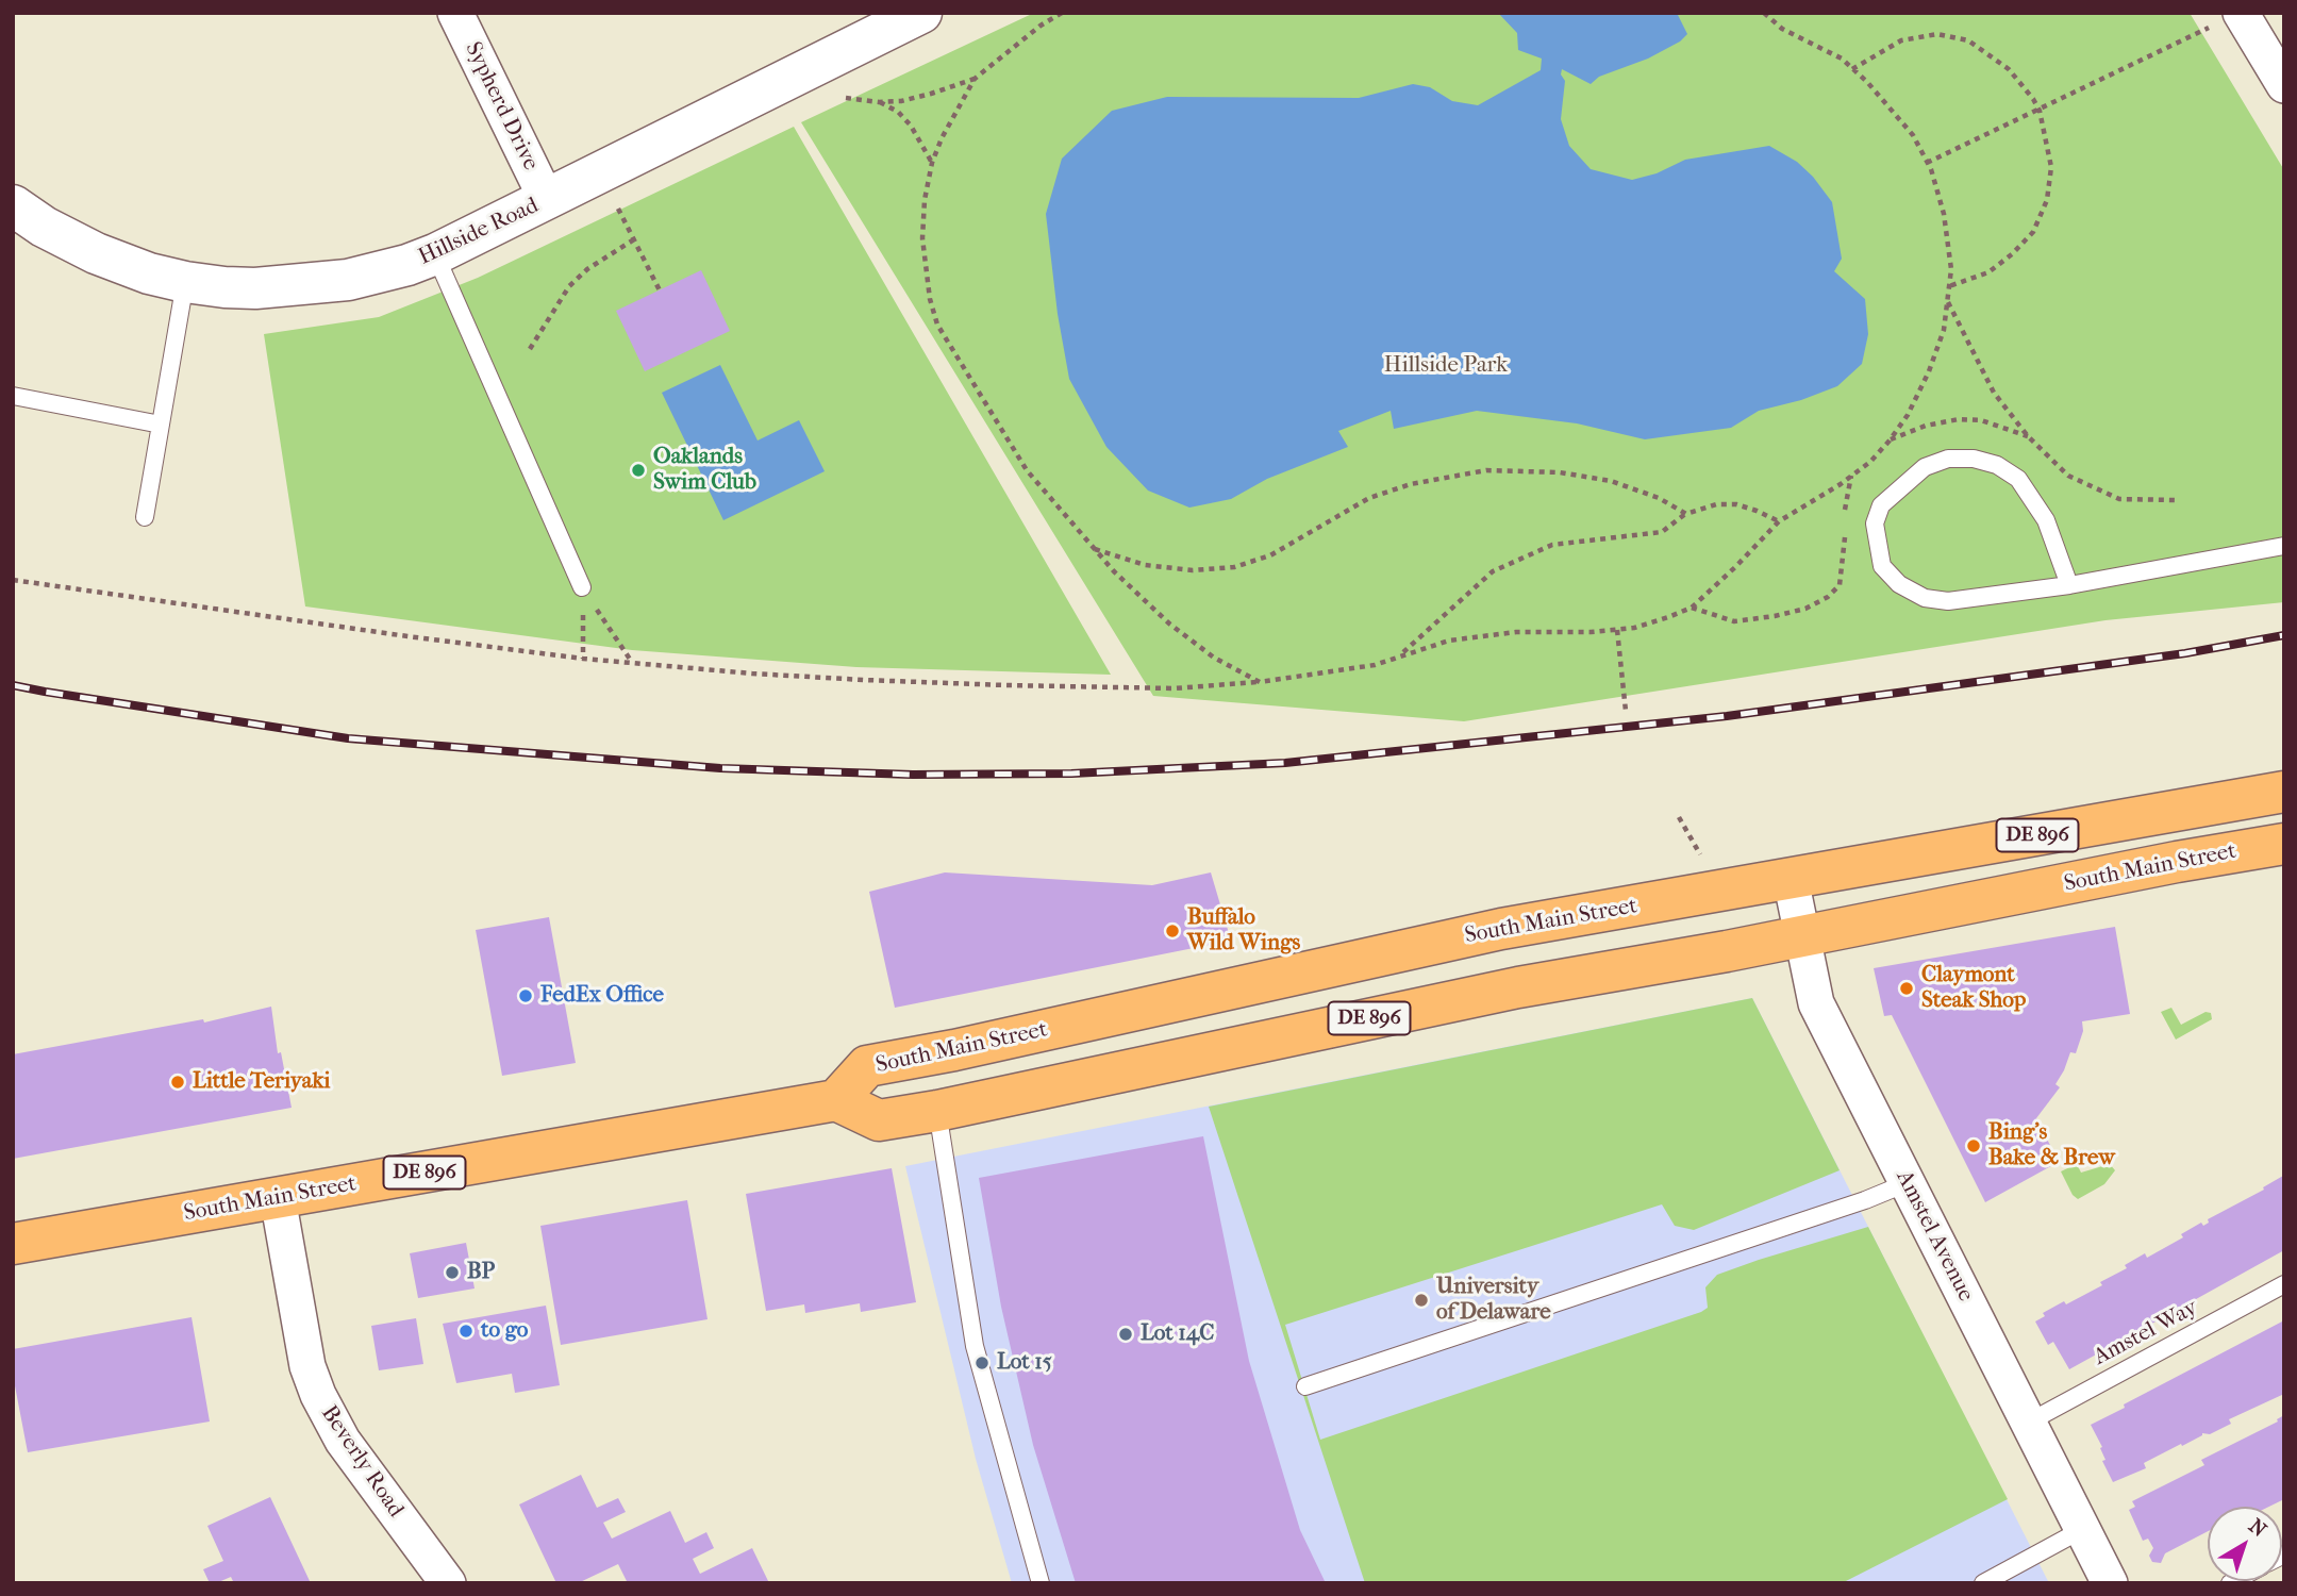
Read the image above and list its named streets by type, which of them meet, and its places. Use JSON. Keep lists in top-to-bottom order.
{
  "streets": {
    "main road": ["DE 896", "South Main Street"],
    "street": [
      "Sypherd Drive",
      "Hillside Road",
      "Amstel Avenue",
      "Beverly Road"
    ],
    "lane": ["Amstel Way"]
  },
  "crossings": [
    ["Sypherd Drive", "Hillside Road"],
    ["South Main Street", "Amstel Avenue"],
    ["South Main Street", "Beverly Road"],
    ["Amstel Avenue", "Amstel Way"]
  ],
  "parks": ["Hillside Park"],
  "places": [
    "Oaklands Swim Club",
    "Buffalo Wild Wings",
    "Claymont Steak Shop",
    "FedEx Office",
    "Little Teriyaki",
    "Bing's Bake & Brew",
    "BP",
    "University of Delaware",
    "to go",
    "Lot 14C",
    "Lot 15"
  ],
  "north": "top right"
}
